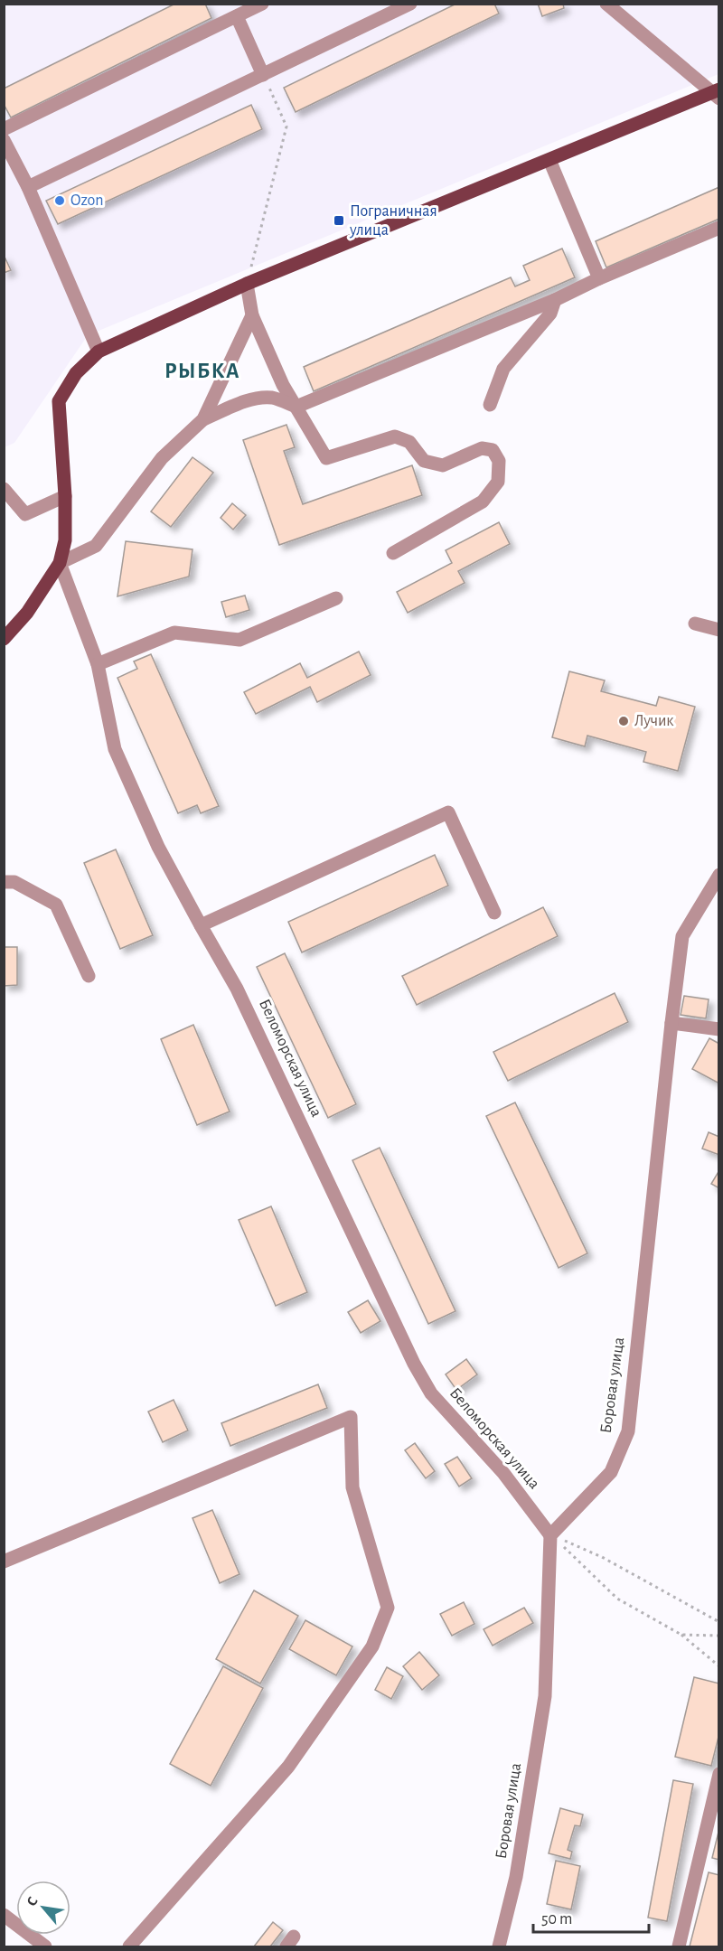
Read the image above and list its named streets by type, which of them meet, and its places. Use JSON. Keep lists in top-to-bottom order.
{
  "streets": {
    "street": ["Беломорская улица", "Боровая улица"]
  },
  "crossings": [
    ["Беломорская улица", "Боровая улица"]
  ],
  "districts": ["РЫБКА"],
  "places": {
    "other": ["Ozon", "Лучик"],
    "transit": ["Пограничная улица"]
  },
  "scale_bar": "50 m",
  "north": "top left"
}
